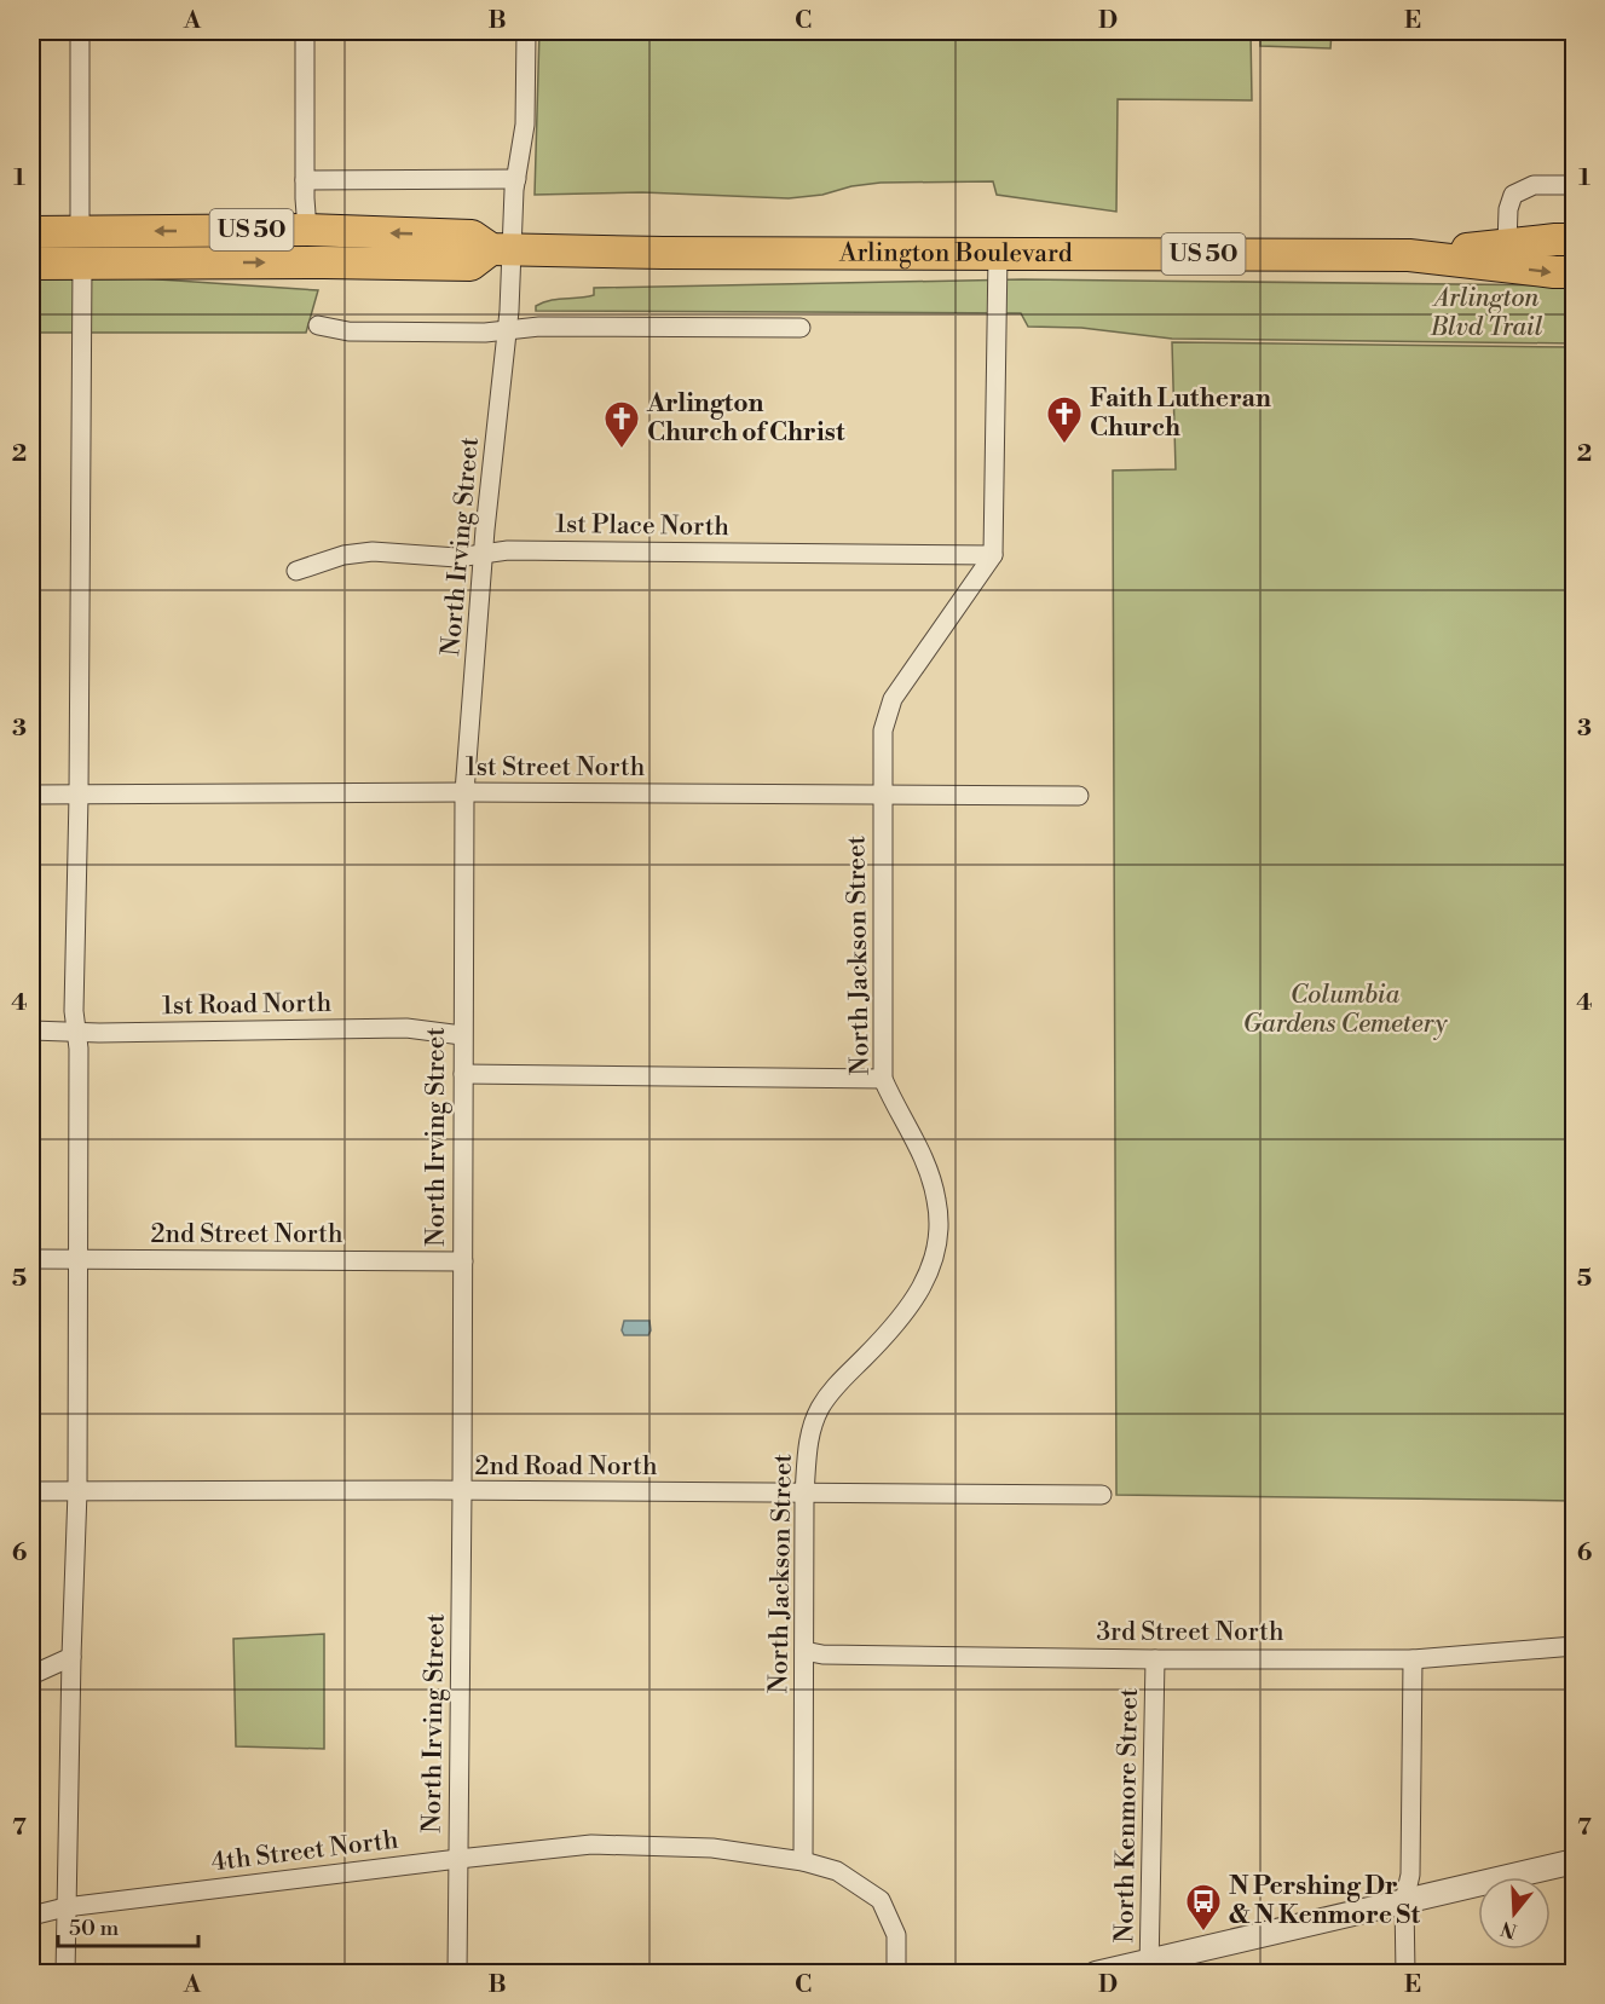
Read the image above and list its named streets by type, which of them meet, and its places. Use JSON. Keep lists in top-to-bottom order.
{
  "streets": {
    "highway": ["US 50", "Arlington Boulevard"],
    "street": [
      "1st Place North",
      "North Irving Street",
      "1st Street North",
      "North Jackson Street",
      "1st Road North",
      "2nd Street North",
      "2nd Road North",
      "3rd Street North",
      "North Kenmore Street",
      "4th Street North"
    ]
  },
  "crossings": [
    ["Arlington Boulevard", "North Irving Street"],
    ["1st Place North", "North Irving Street"],
    ["1st Place North", "North Jackson Street"],
    ["North Irving Street", "1st Street North"],
    ["North Irving Street", "1st Road North"],
    ["North Irving Street", "2nd Street North"],
    ["North Irving Street", "2nd Road North"],
    ["North Irving Street", "4th Street North"],
    ["1st Street North", "North Jackson Street"],
    ["North Jackson Street", "2nd Road North"],
    ["North Jackson Street", "3rd Street North"],
    ["North Jackson Street", "4th Street North"],
    ["3rd Street North", "North Kenmore Street"]
  ],
  "parks": ["Arlington Blvd Trail", "Columbia Gardens Cemetery"],
  "places": {
    "church": ["Faith Lutheran Church", "Arlington Church of Christ"],
    "bus stop": ["N Pershing Dr & N Kenmore St"]
  },
  "scale_bar": "50 m",
  "north": "bottom",
  "grid": {
    "columns": [
      "A",
      "B",
      "C",
      "D",
      "E"
    ],
    "rows": [
      "1",
      "2",
      "3",
      "4",
      "5",
      "6",
      "7"
    ]
  }
}
